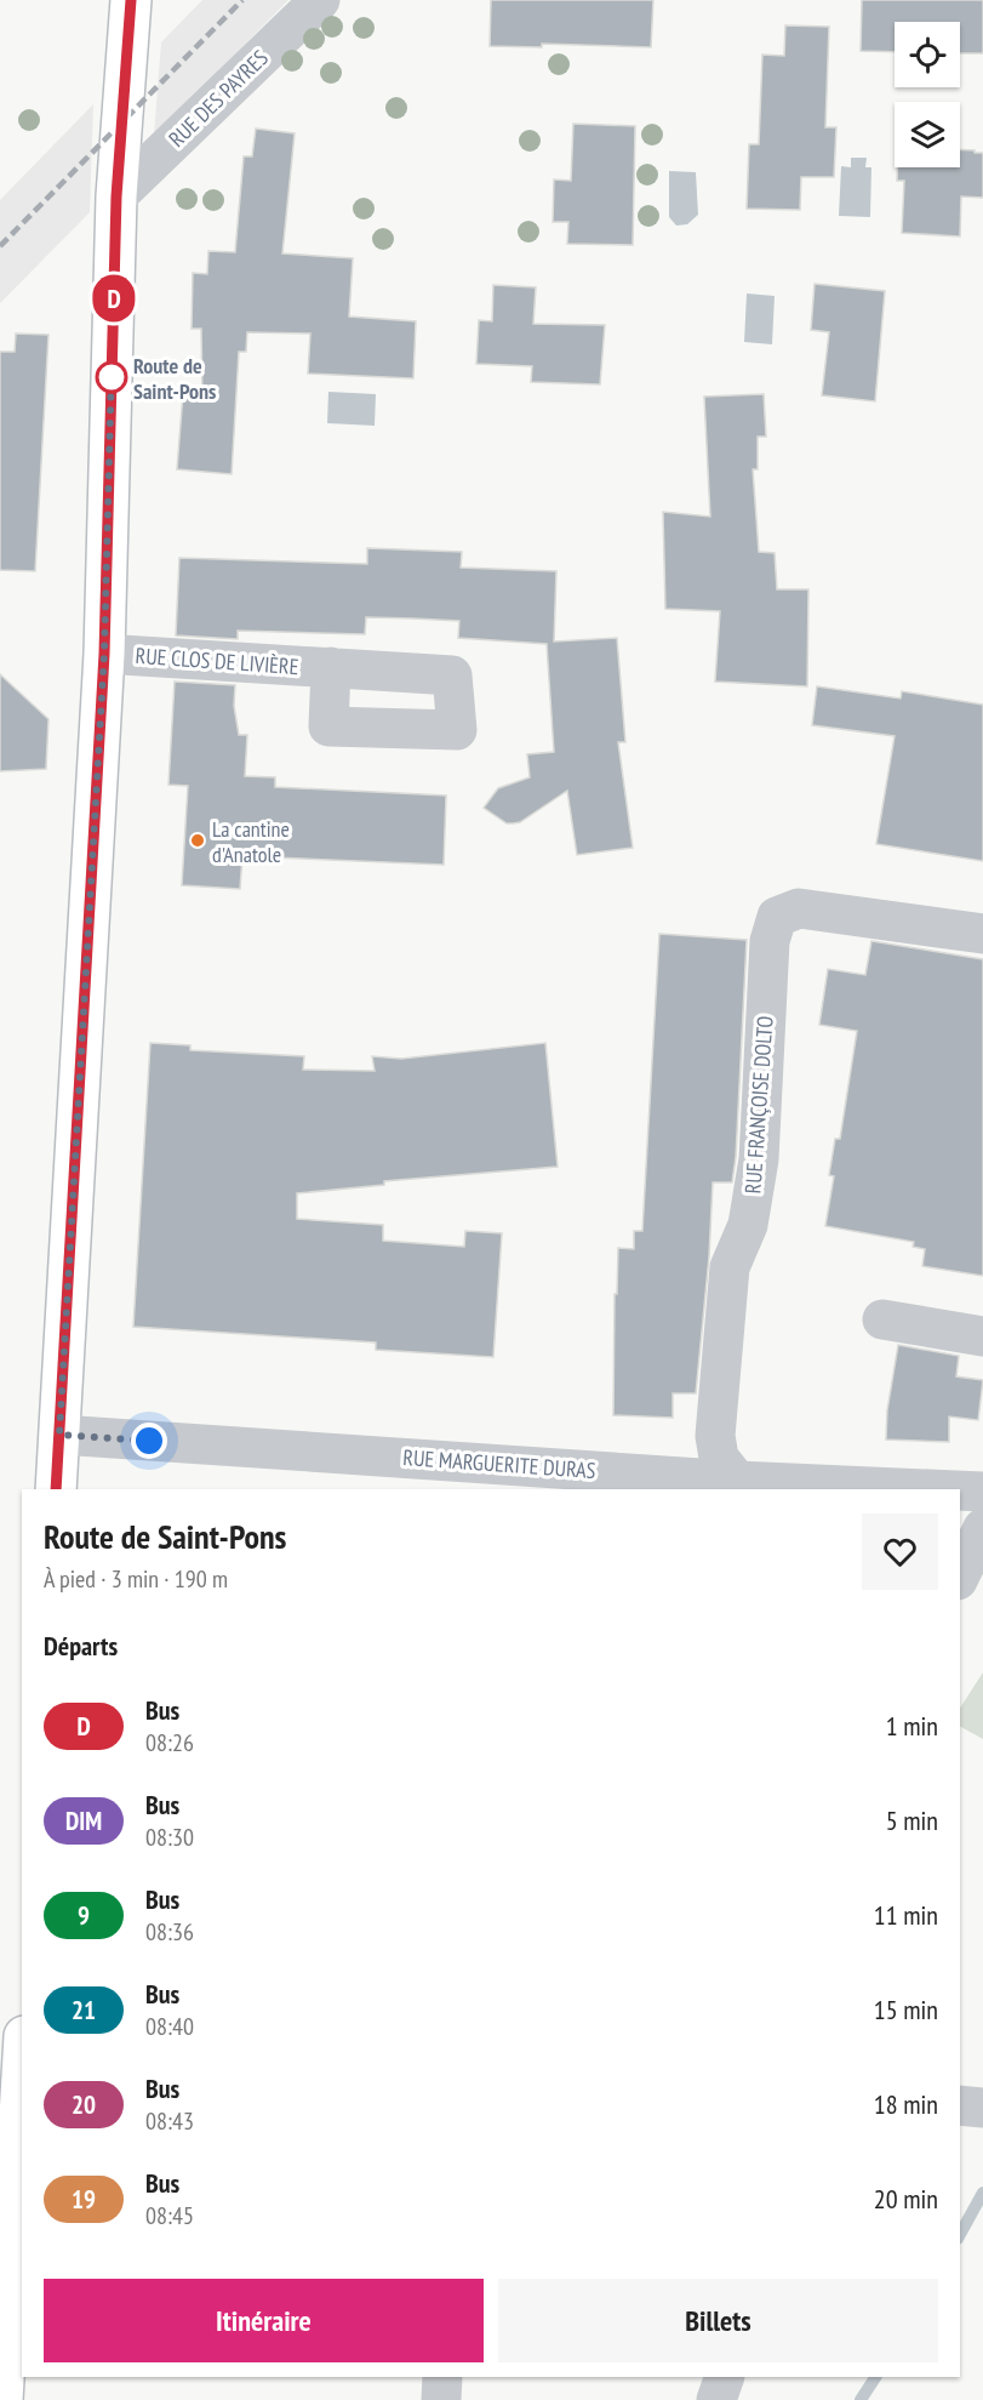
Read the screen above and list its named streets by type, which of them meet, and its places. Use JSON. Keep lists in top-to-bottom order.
{
  "streets": {
    "street": [
      "RUE DES PAYRES",
      "RUE CLOS DE LIVIÈRE",
      "RUE FRANÇOISE DOLTO",
      "RUE MARGUERITE DURAS"
    ]
  },
  "crossings": [
    ["RUE FRANÇOISE DOLTO", "RUE MARGUERITE DURAS"]
  ],
  "places": ["Route de Saint-Pons", "La cantine d'Anatole"],
  "lines": ["bus line D"],
  "page": {
    "on_map": "D",
    "heading": [
      ["Route de Saint-Pons", "À pied · 3 min · 190 m"],
      "Départs"
    ],
    "list": [
      {
        "mark": "D",
        "name": "Bus",
        "note": "08:26",
        "value": "1 min"
      },
      {
        "mark": "DIM",
        "name": "Bus",
        "note": "08:30",
        "value": "5 min"
      },
      {
        "mark": "9",
        "name": "Bus",
        "note": "08:36",
        "value": "11 min"
      },
      {
        "mark": "21",
        "name": "Bus",
        "note": "08:40",
        "value": "15 min"
      },
      {
        "mark": "20",
        "name": "Bus",
        "note": "08:43",
        "value": "18 min"
      },
      {
        "mark": "19",
        "name": "Bus",
        "note": "08:45",
        "value": "20 min"
      }
    ],
    "buttons": ["Itinéraire", "Billets"]
  }
}
